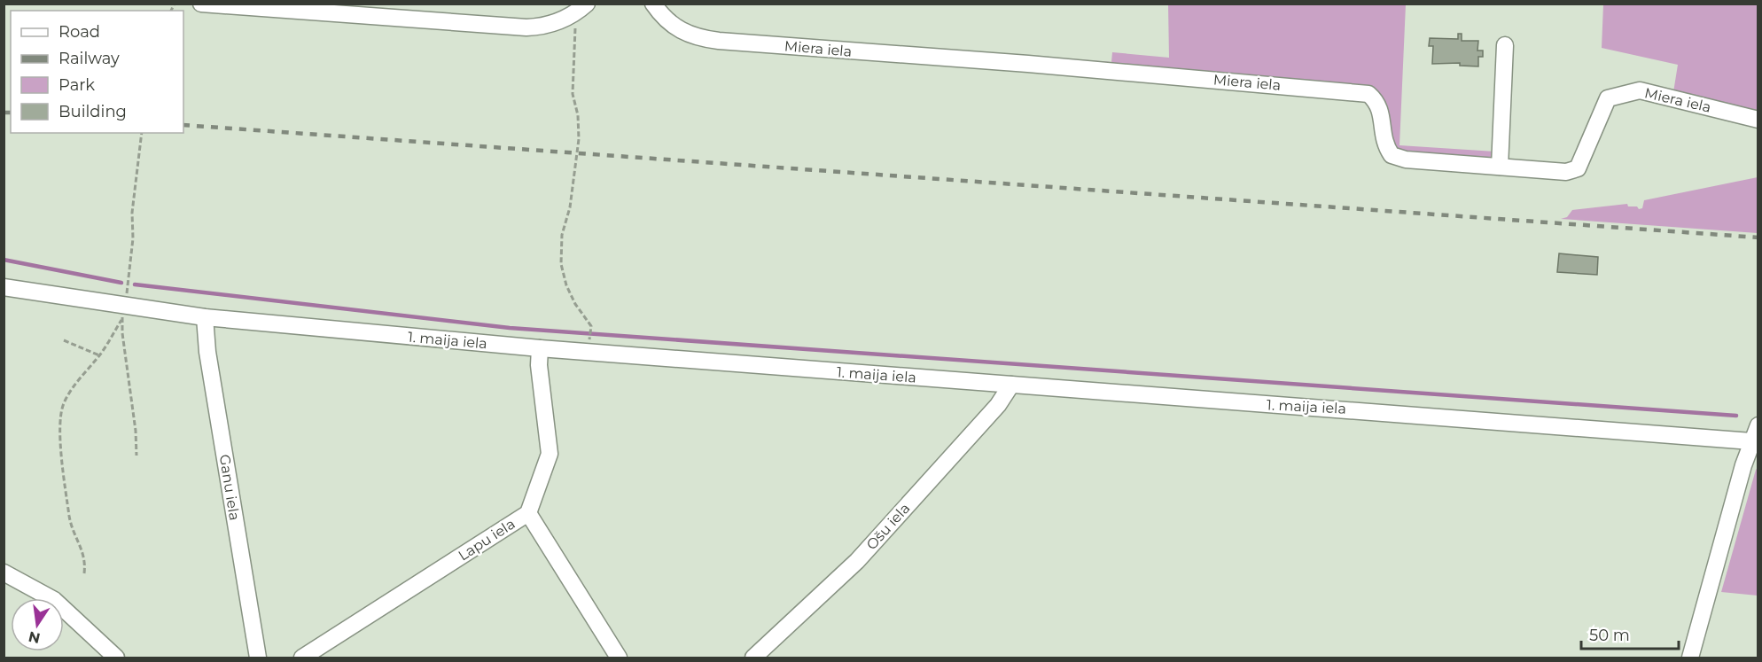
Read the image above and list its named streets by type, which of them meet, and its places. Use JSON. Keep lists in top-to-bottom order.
{
  "streets": {
    "street": [
      "Miera iela",
      "1. maija iela",
      "Ganu iela",
      "Ošu iela",
      "Lapu iela"
    ]
  },
  "crossings": [
    ["1. maija iela", "Ganu iela"],
    ["1. maija iela", "Ošu iela"],
    ["1. maija iela", "Lapu iela"]
  ],
  "legend": [
    "Road",
    "Railway",
    "Park",
    "Building"
  ],
  "scale_bar": "50 m",
  "north": "bottom"
}
